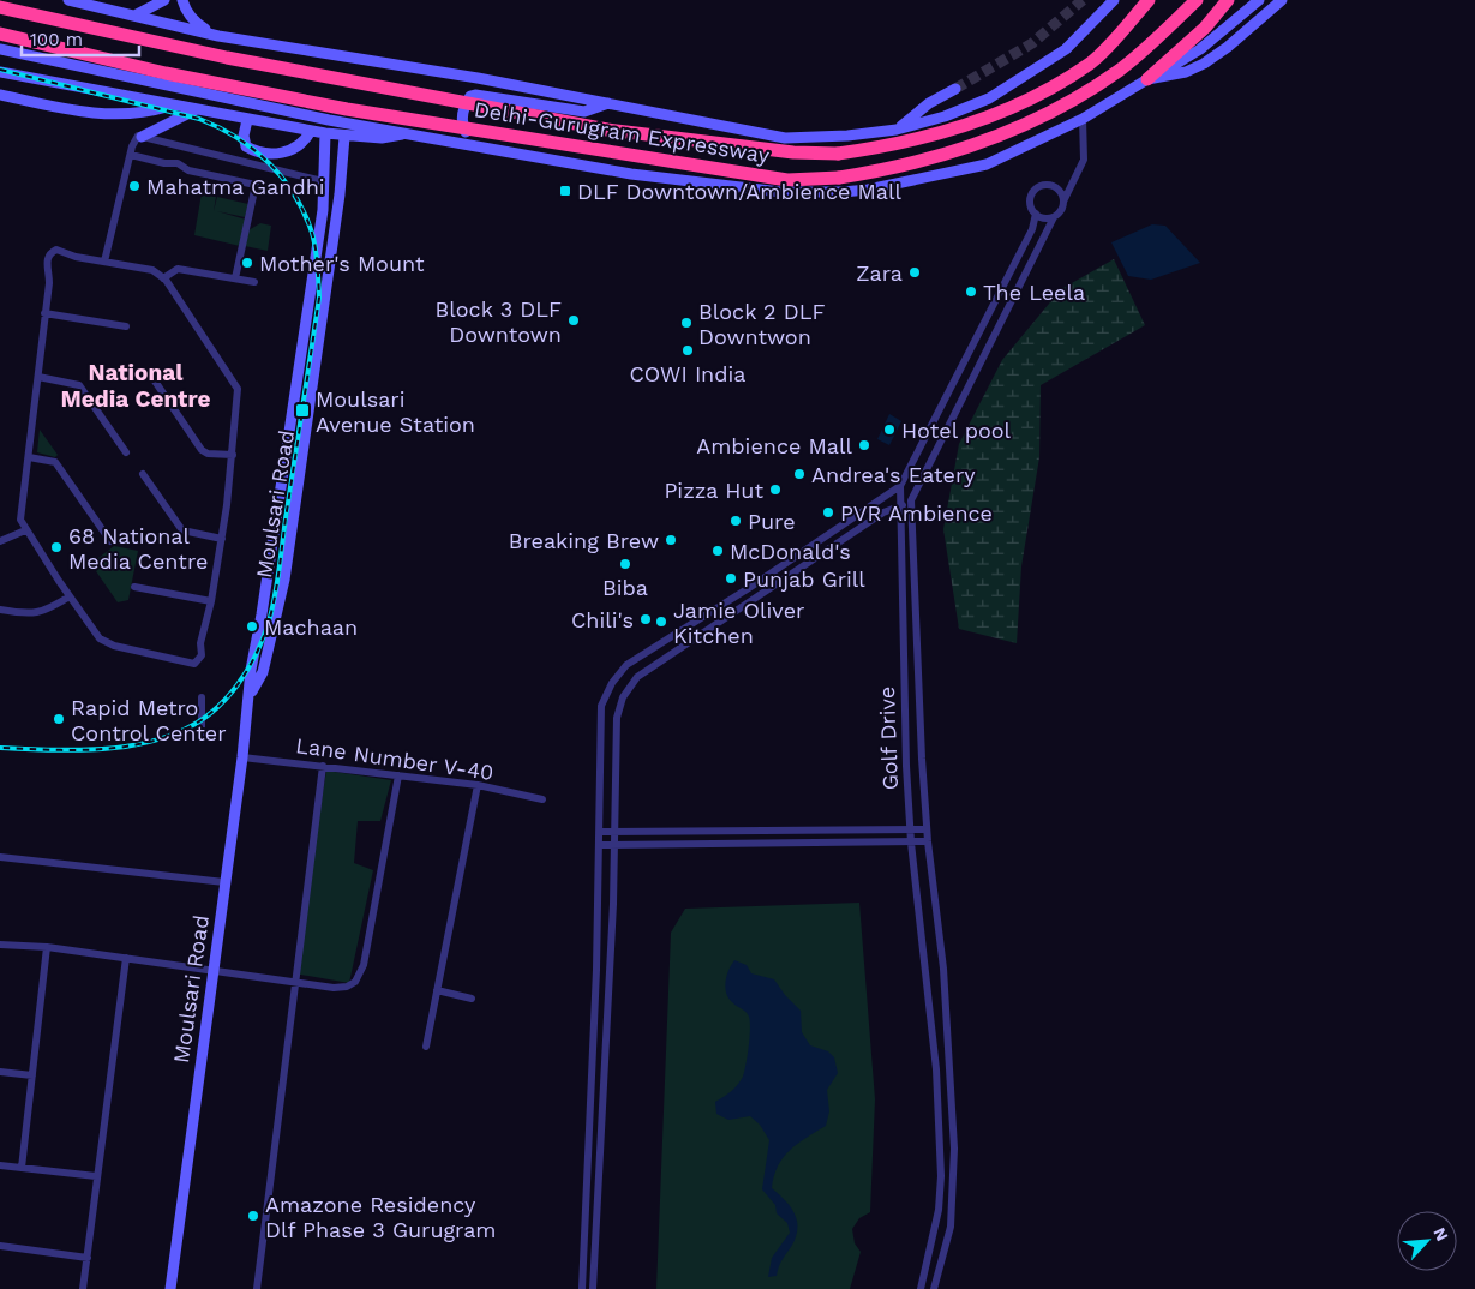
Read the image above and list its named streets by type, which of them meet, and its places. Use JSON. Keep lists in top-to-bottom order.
{
  "streets": {
    "highway": ["Delhi-Gurugram Expressway"],
    "main road": ["Moulsari Road"],
    "street": ["Golf Drive", "Lane Number V-40"]
  },
  "crossings": [
    ["Moulsari Road", "Lane Number V-40"]
  ],
  "districts": ["National Media Centre"],
  "places": {
    "other": [
      "Mahatma Gandhi",
      "Mother's Mount",
      "Zara",
      "The Leela",
      "Block 3 DLF Downtown",
      "Block 2 DLF Downtwon",
      "COWI India",
      "Hotel pool",
      "Ambience Mall",
      "Andrea's Eatery",
      "Pizza Hut",
      "PVR Ambience",
      "Pure",
      "Breaking Brew",
      "68 National Media Centre",
      "McDonald's",
      "Biba",
      "Punjab Grill",
      "Chili's",
      "Jamie Oliver Kitchen",
      "Machaan",
      "Rapid Metro Control Center",
      "Amazone Residency Dlf Phase 3 Gurugram"
    ],
    "transit": ["DLF Downtown/Ambience Mall", "Moulsari Avenue Station"]
  },
  "scale_bar": "100 m",
  "north": "top right"
}
